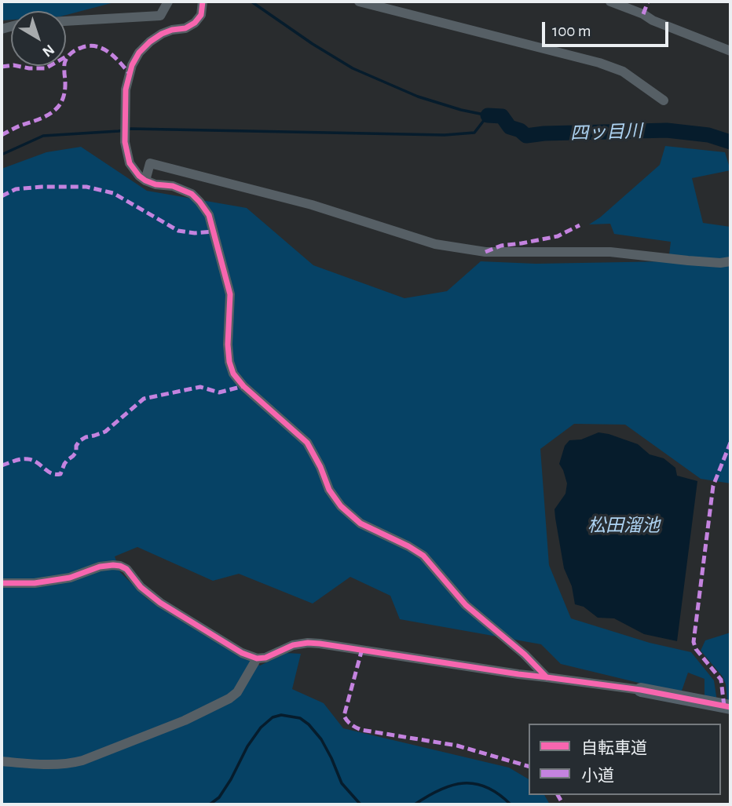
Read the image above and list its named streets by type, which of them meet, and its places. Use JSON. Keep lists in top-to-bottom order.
{
  "water": ["四ッ目川", "松田溜池"],
  "legend": ["自転車道", "小道"],
  "scale_bar": "100 m",
  "north": "bottom right"
}
